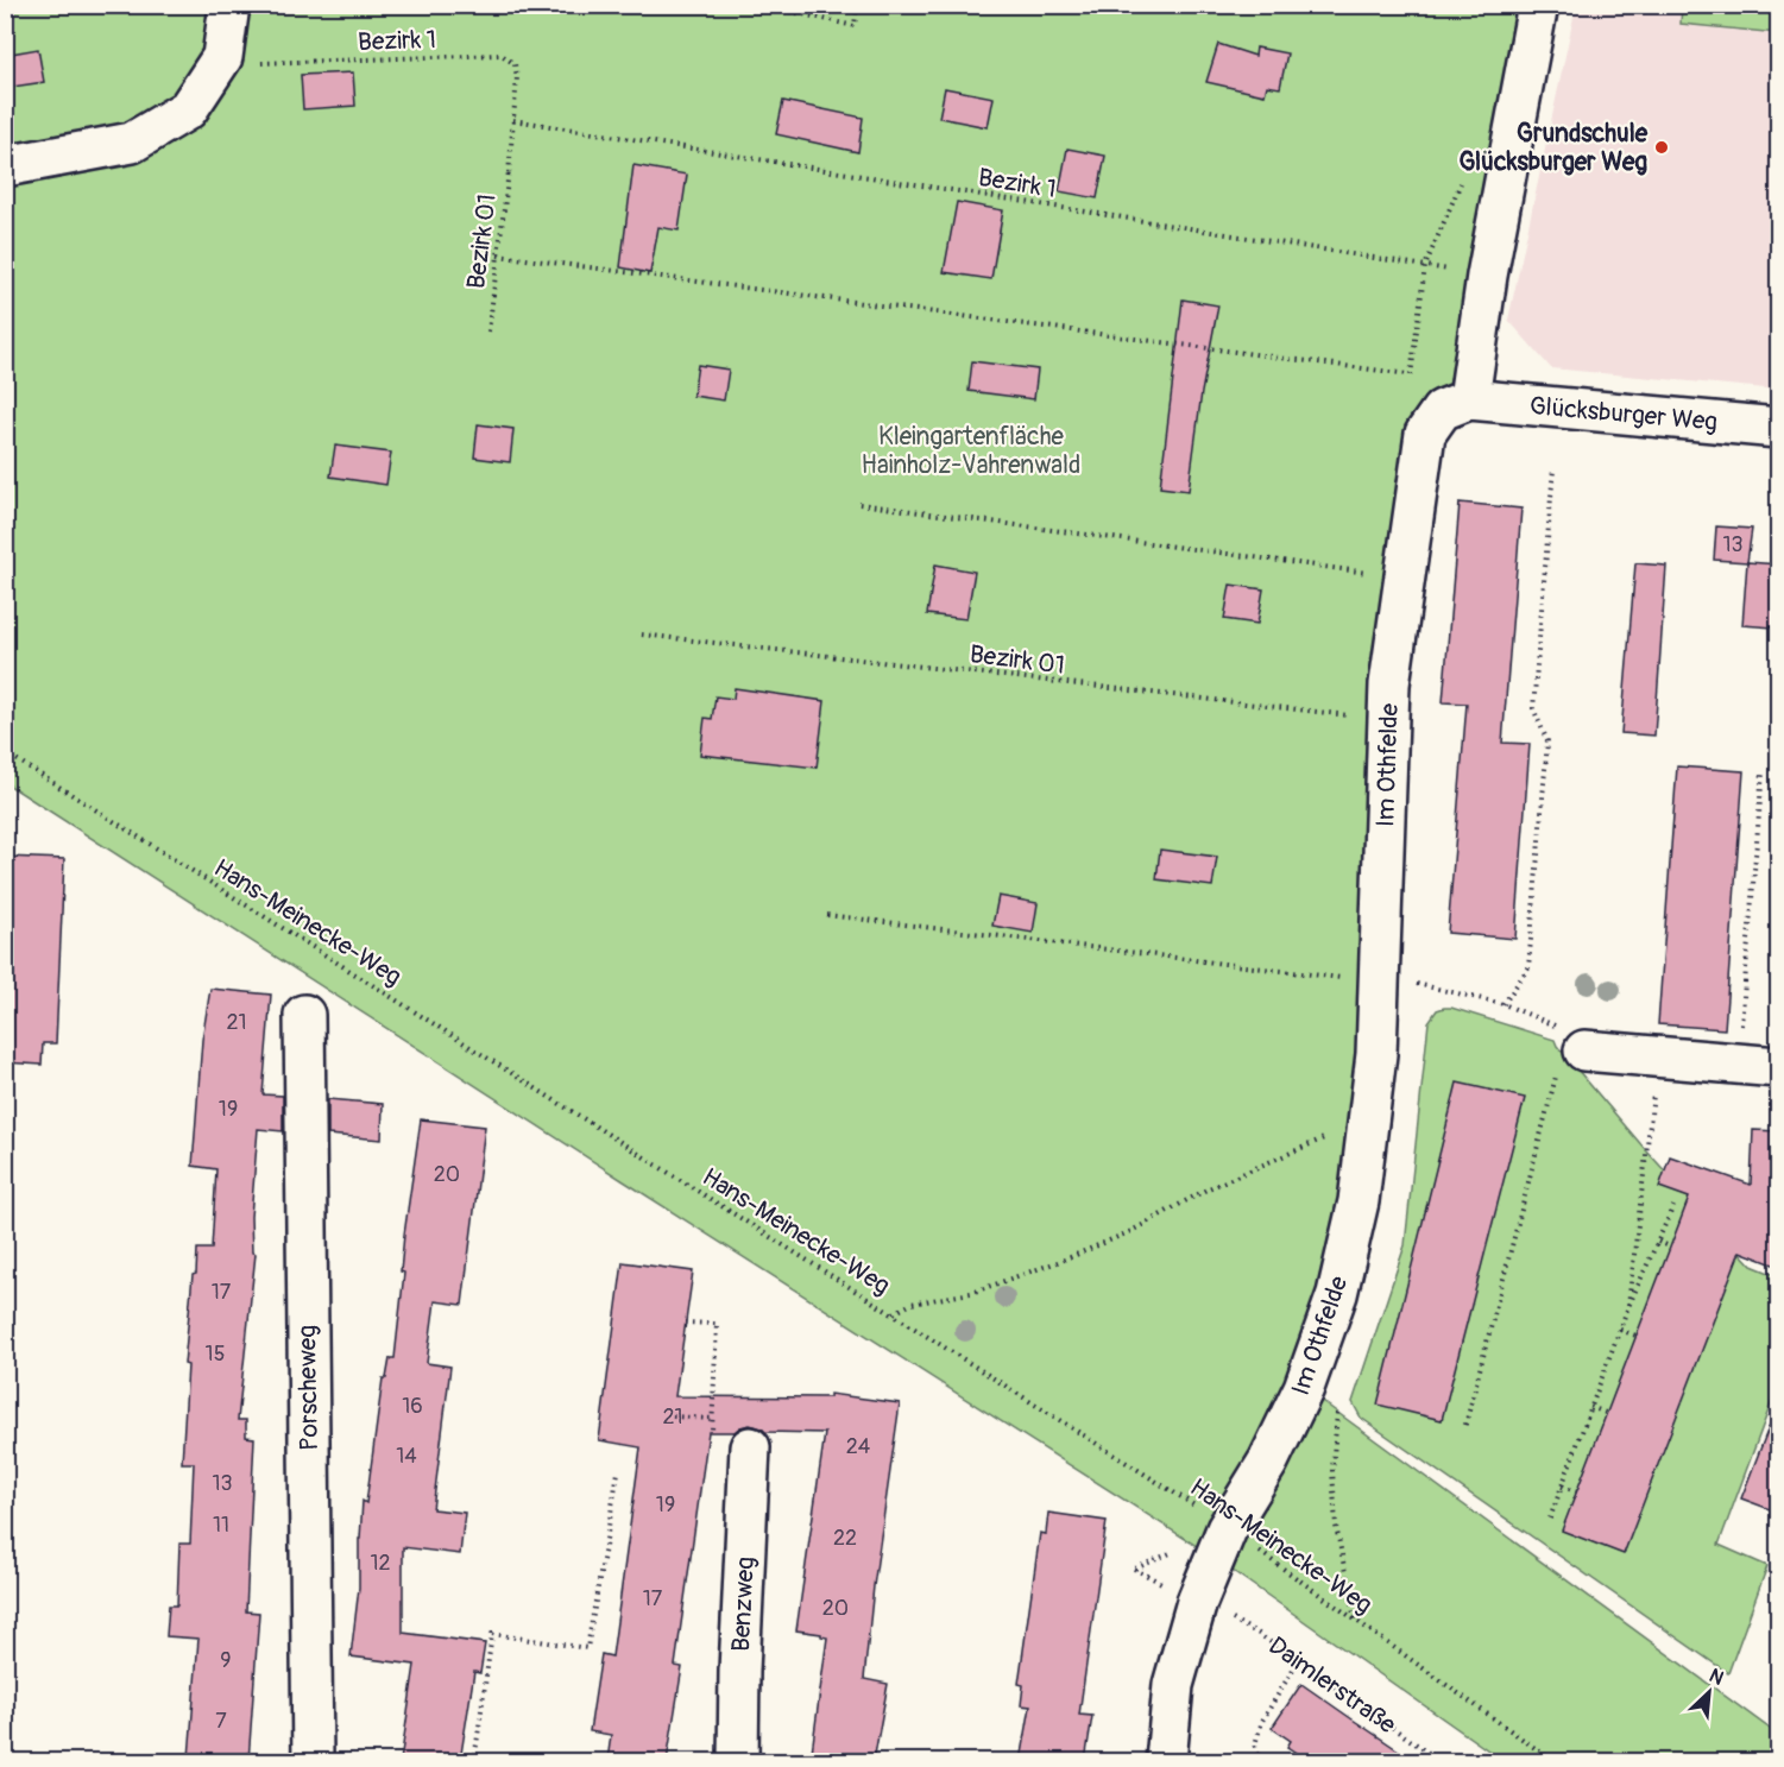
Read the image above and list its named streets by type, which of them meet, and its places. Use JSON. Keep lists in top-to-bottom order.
{
  "streets": {
    "street": [
      "Glücksburger Weg",
      "Im Othfelde",
      "Porscheweg",
      "Benzweg"
    ],
    "path": [
      "Bezirk 1",
      "Bezirk 01",
      "Hans-Meinecke-Weg",
      "Daimlerstraße"
    ]
  },
  "crossings": [
    ["Bezirk 1", "Bezirk 01"],
    ["Bezirk 01", "Im Othfelde"],
    ["Glücksburger Weg", "Im Othfelde"],
    ["Im Othfelde", "Hans-Meinecke-Weg"]
  ],
  "parks": ["Kleingartenfläche Hainholz-Vahrenwald"],
  "places": ["Grundschule Glücksburger Weg"],
  "house_numbers": [
    "13",
    "21",
    "19",
    "20",
    "17",
    "15",
    "16",
    "21",
    "24",
    "14",
    "13",
    "19",
    "11",
    "22",
    "12",
    "17",
    "20",
    "9",
    "7"
  ],
  "north": "top right"
}
